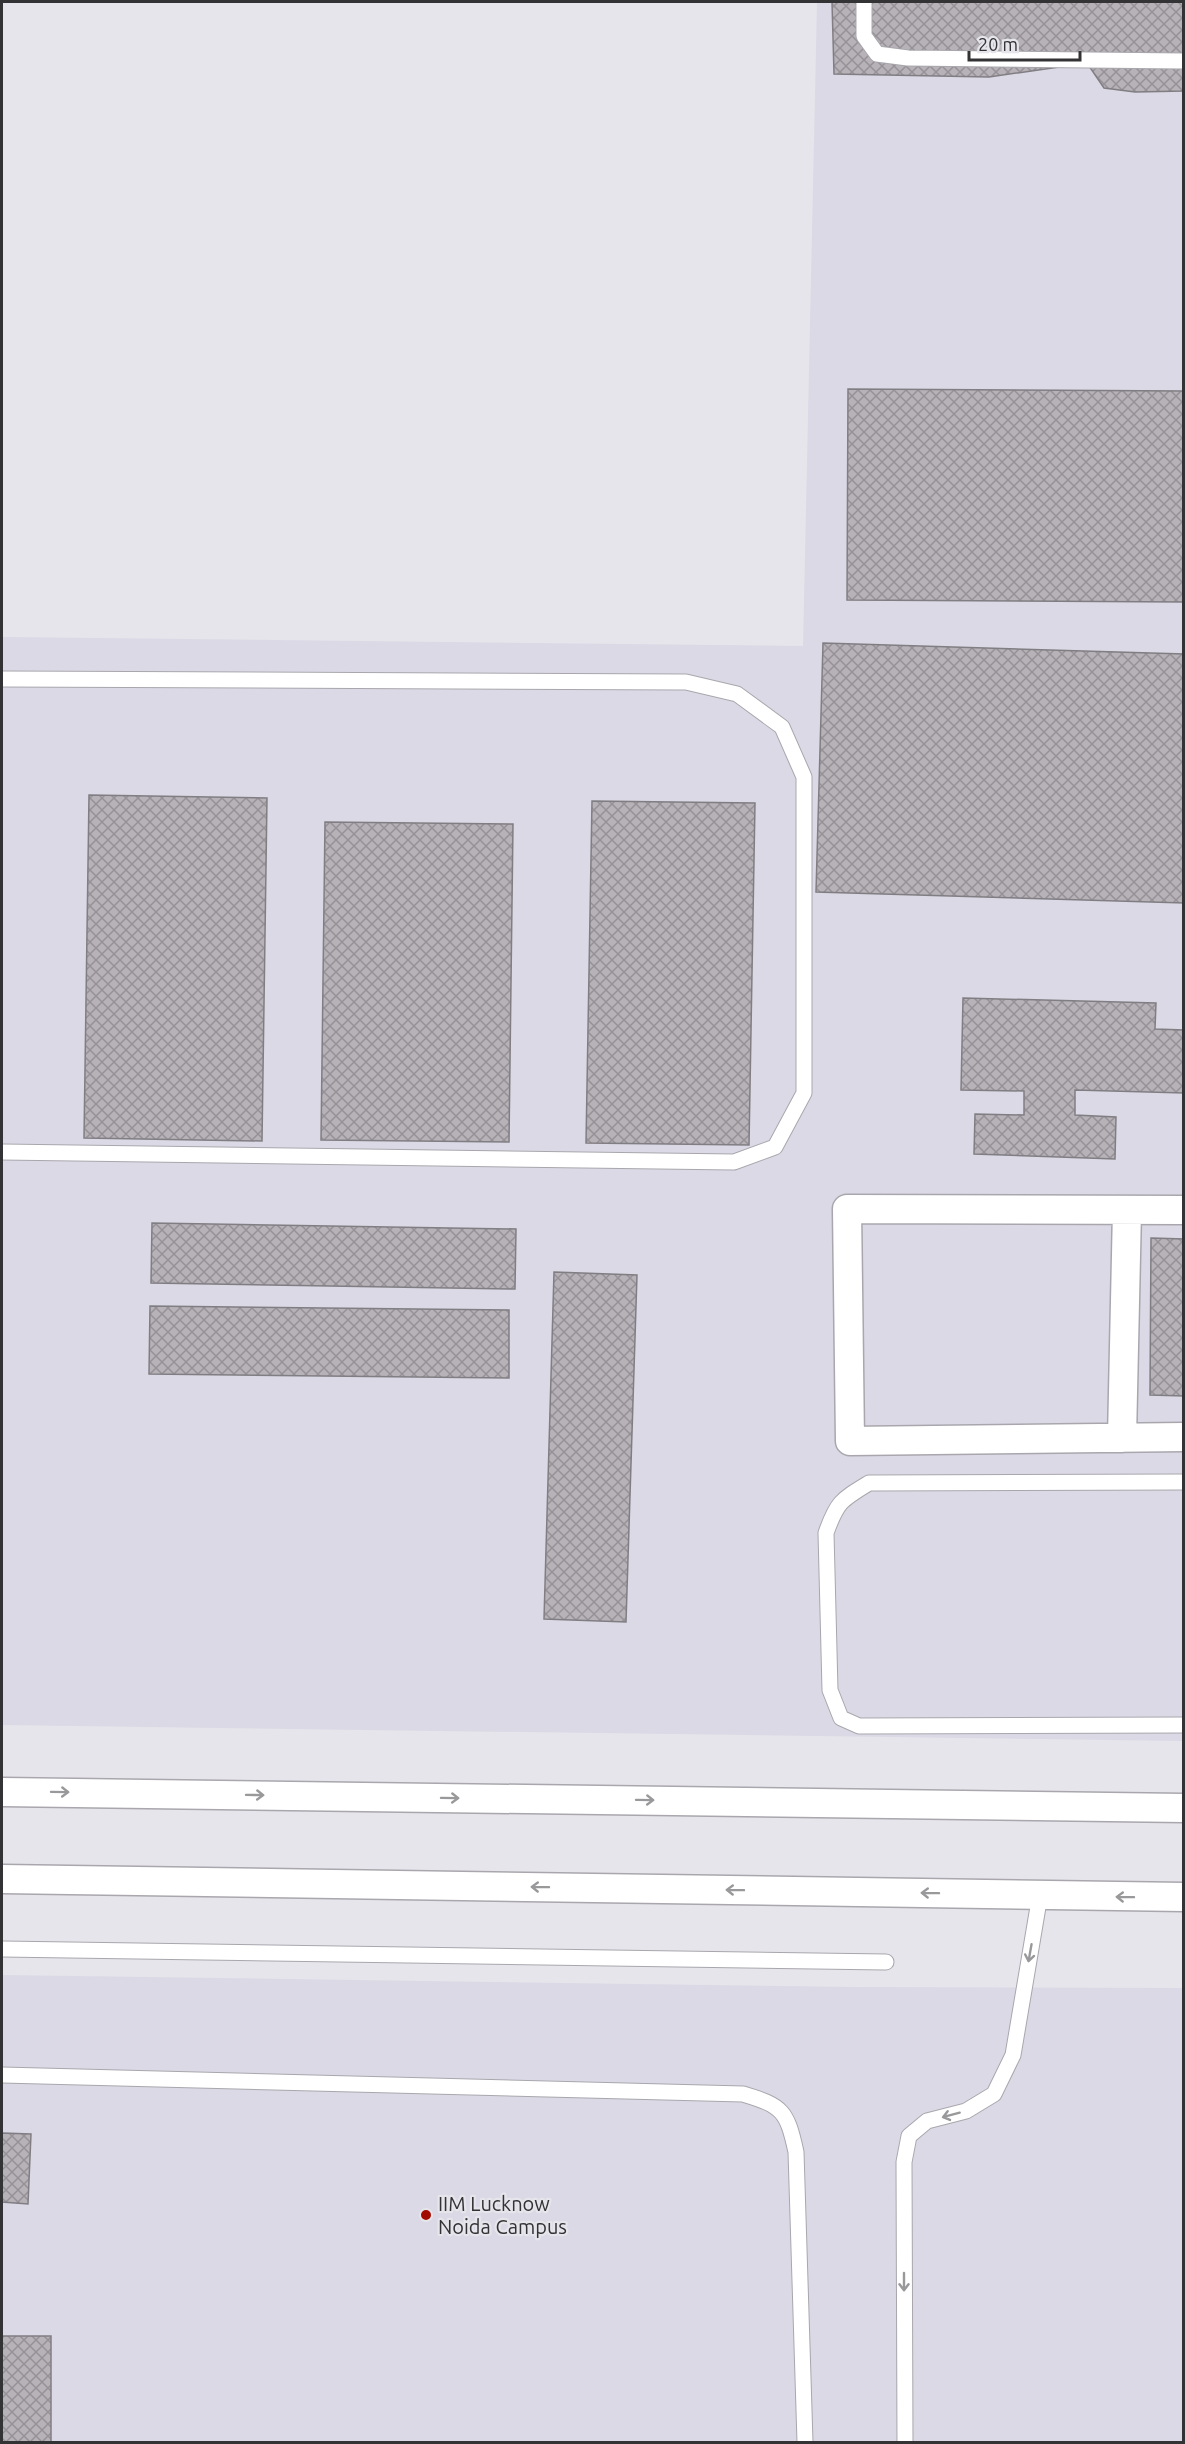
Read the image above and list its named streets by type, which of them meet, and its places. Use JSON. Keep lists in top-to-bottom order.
{
  "places": ["IIM Lucknow Noida Campus"],
  "scale_bar": "20 m"
}
